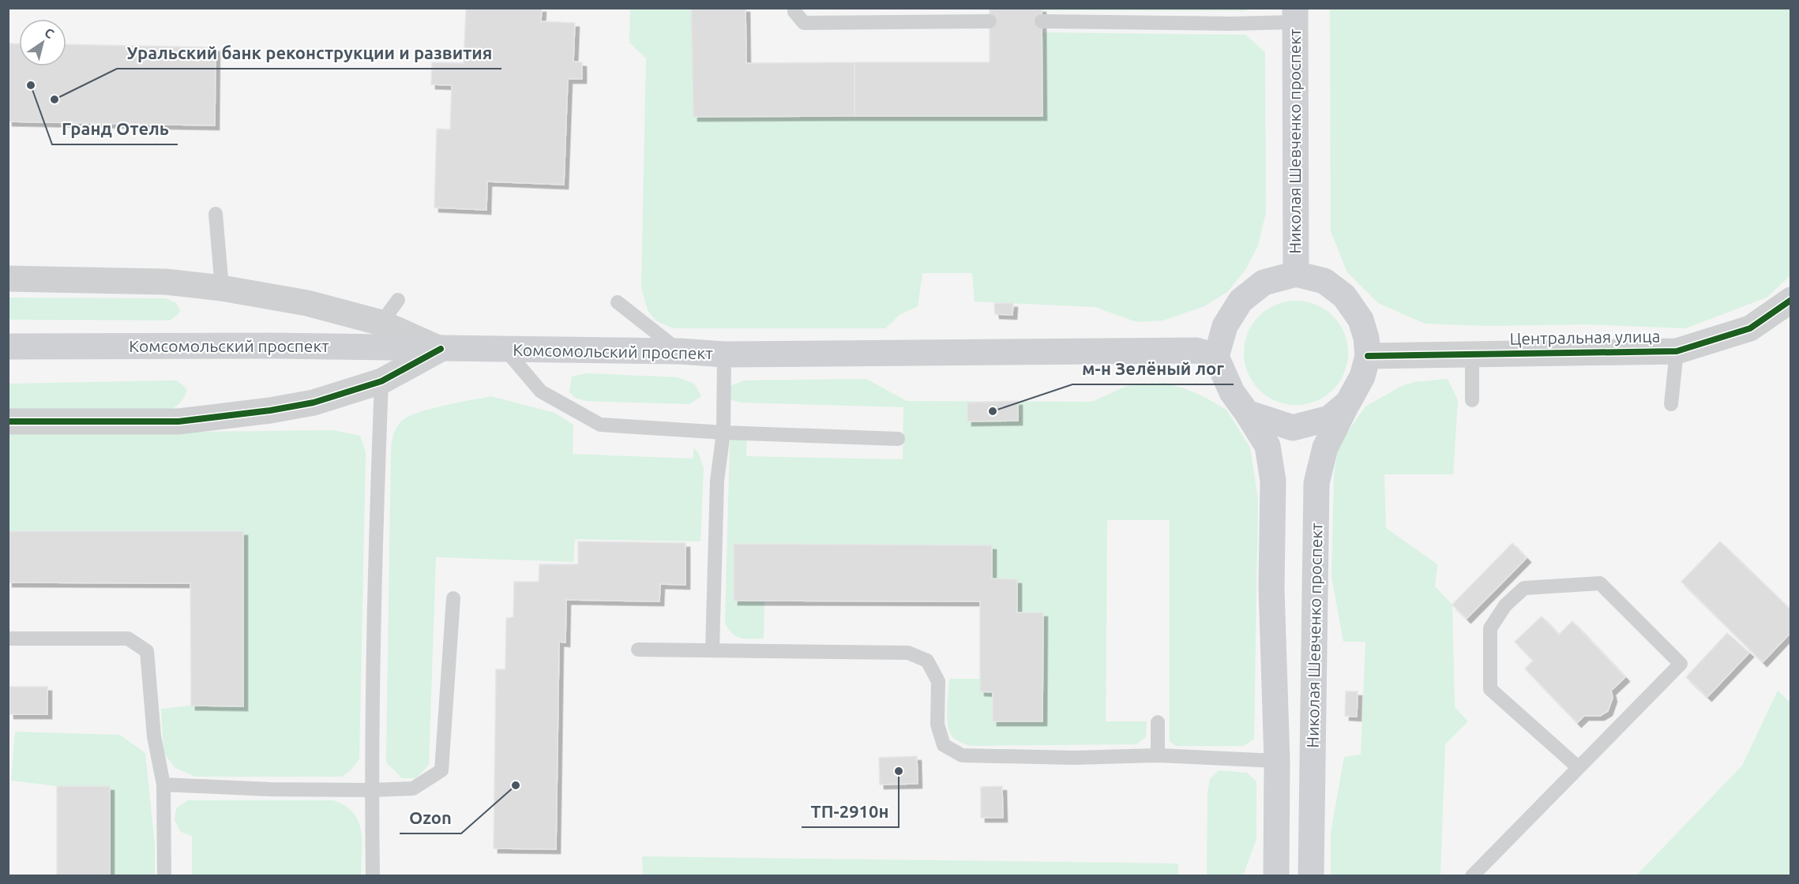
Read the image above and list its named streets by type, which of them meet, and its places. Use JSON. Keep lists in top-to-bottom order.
{
  "streets": {
    "main road": ["Николая Шевченко проспект", "Комсомольский проспект"],
    "street": ["Центральная улица"]
  },
  "crossings": [
    ["Николая Шевченко проспект", "Центральная улица"],
    ["Николая Шевченко проспект", "Комсомольский проспект"],
    ["Центральная улица", "Комсомольский проспект"]
  ],
  "places": [
    "Гранд Отель",
    "Уральский банк реконструкции и развития",
    "м-н Зелёный лог",
    "ТП-2910н",
    "Ozon"
  ],
  "north": "top right"
}
